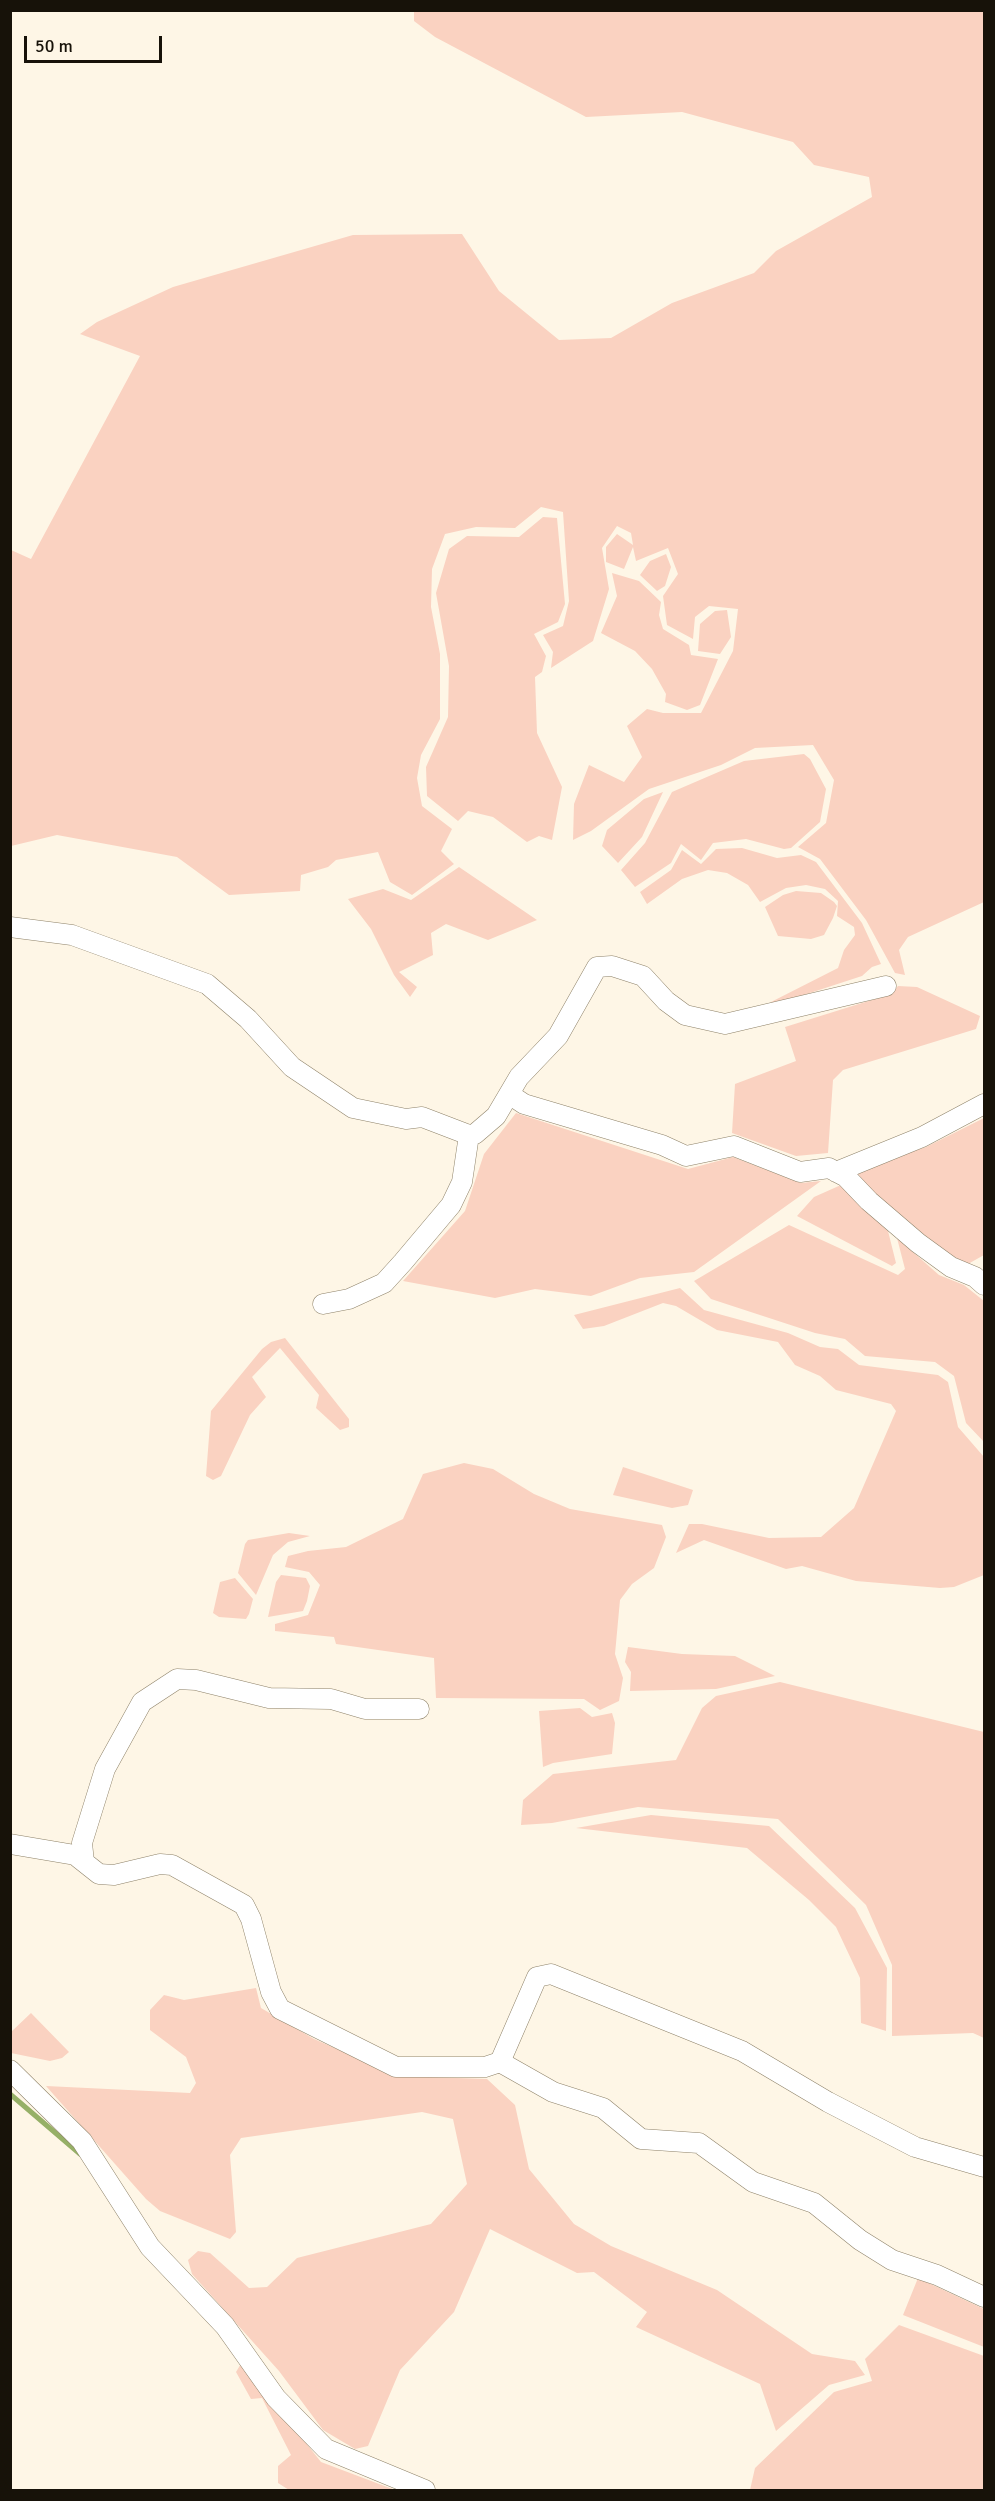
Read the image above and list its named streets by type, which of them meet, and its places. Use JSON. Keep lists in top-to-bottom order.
{
  "scale_bar": "50 m"
}
